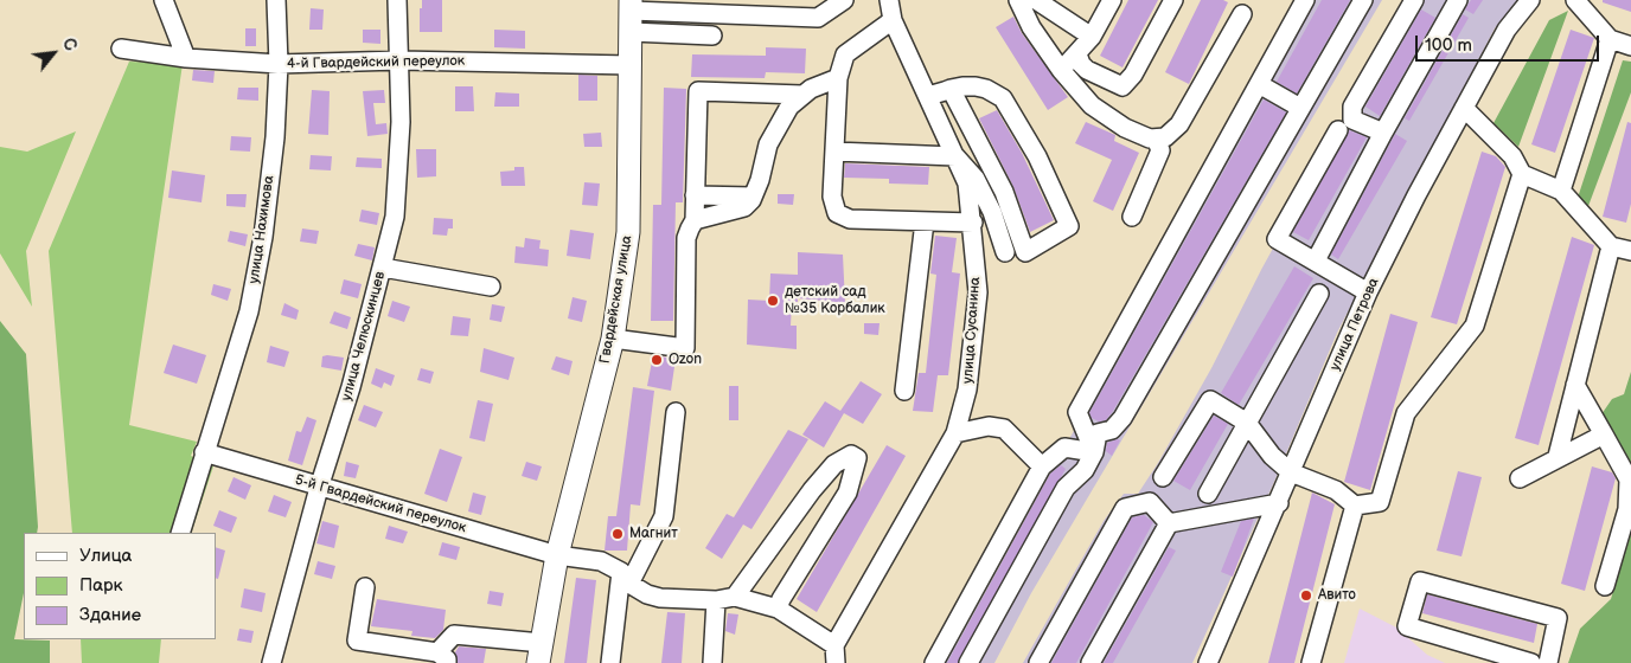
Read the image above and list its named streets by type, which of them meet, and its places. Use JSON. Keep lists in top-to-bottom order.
{
  "streets": {
    "main road": ["Гвардейская улица"],
    "street": [
      "4-й Гвардейский переулок",
      "улица Нахимова",
      "улица Петрова",
      "улица Сусанина",
      "улица Челюскинцев",
      "5-й Гвардейский переулок"
    ]
  },
  "crossings": [
    ["4-й Гвардейский переулок", "улица Нахимова"],
    ["4-й Гвардейский переулок", "Гвардейская улица"],
    ["4-й Гвардейский переулок", "улица Челюскинцев"],
    ["улица Нахимова", "5-й Гвардейский переулок"],
    ["Гвардейская улица", "5-й Гвардейский переулок"],
    ["улица Челюскинцев", "5-й Гвардейский переулок"]
  ],
  "places": [
    "детский сад №35 Корбалик",
    "Ozon",
    "Магнит",
    "Авито"
  ],
  "legend": ["Улица", "Парк", "Здание"],
  "scale_bar": "100 m",
  "north": "top right"
}
